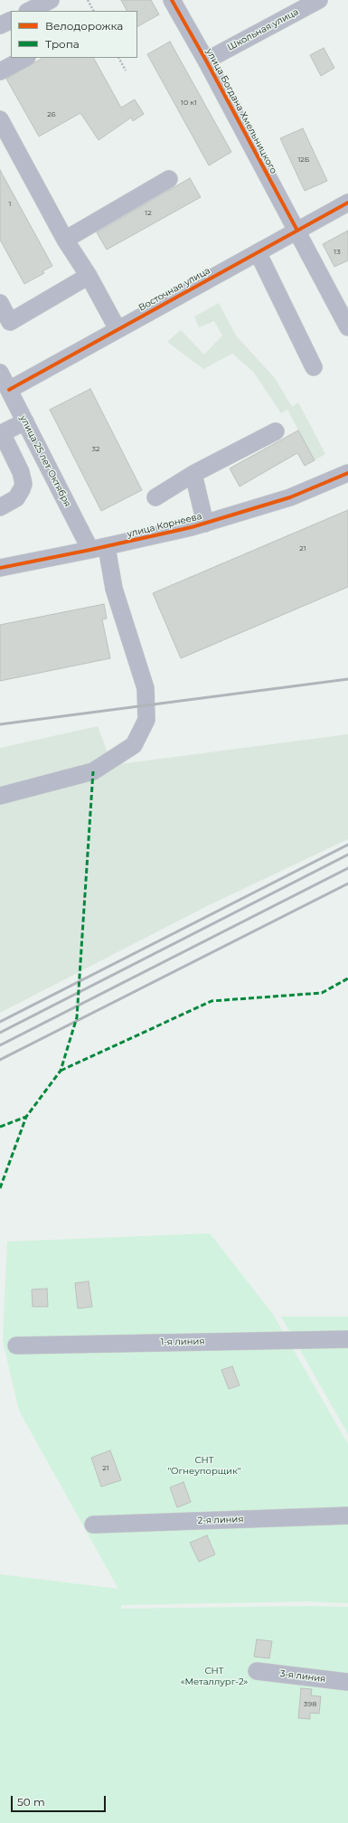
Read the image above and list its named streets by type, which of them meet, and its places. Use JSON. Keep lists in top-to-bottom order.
{
  "streets": {
    "street": [
      "Школьная улица",
      "улица Богдана Хмельницкого",
      "Восточная улица",
      "улица 25 лет Октября",
      "улица Корнеева",
      "1-я линия",
      "2-я линия",
      "3-я линия"
    ]
  },
  "crossings": [
    ["Школьная улица", "улица Богдана Хмельницкого"],
    ["улица Богдана Хмельницкого", "Восточная улица"],
    ["Восточная улица", "улица 25 лет Октября"],
    ["улица 25 лет Октября", "улица Корнеева"]
  ],
  "parks": ["СНТ \"Огнеупорщик\"", "СНТ «Металлург-2»"],
  "house_numbers": [
    "10 к1",
    "26",
    "12Б",
    "1",
    "12",
    "13",
    "32",
    "21",
    "21",
    "398"
  ],
  "legend": ["Велодорожка", "Тропа"],
  "scale_bar": "50 m"
}
